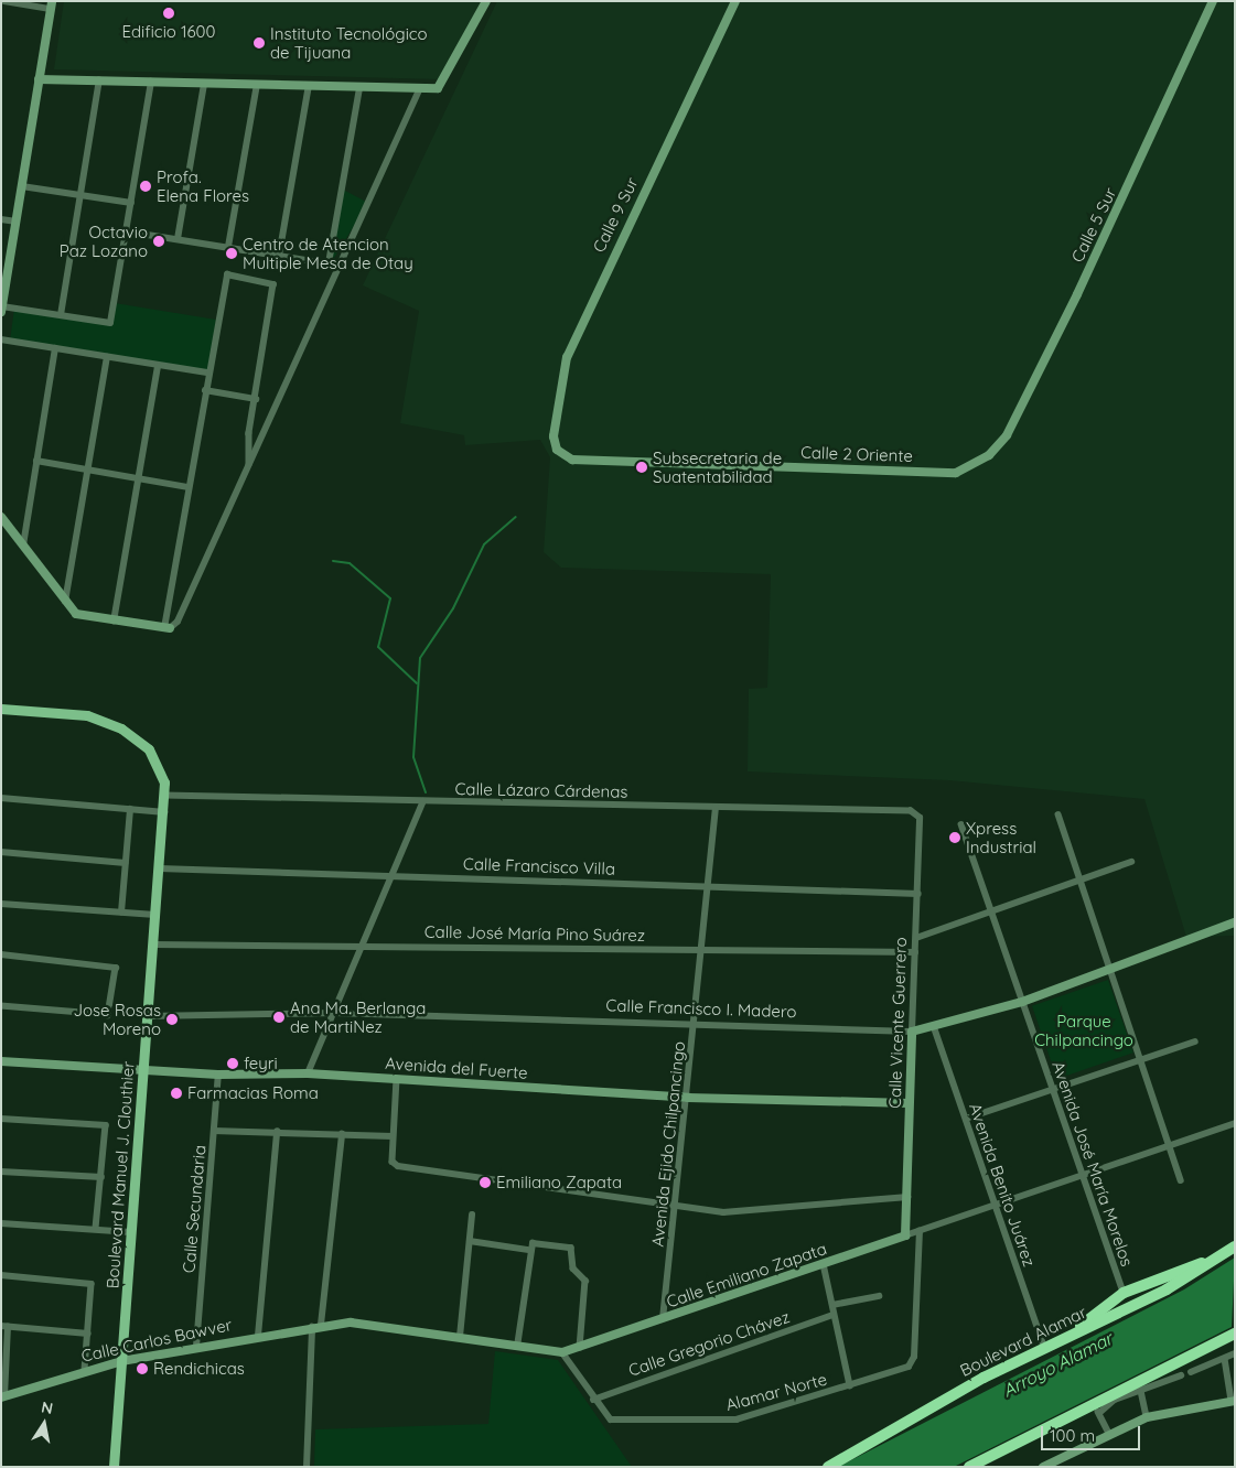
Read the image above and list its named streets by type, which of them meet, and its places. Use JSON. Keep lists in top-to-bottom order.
{
  "streets": {
    "highway": ["Boulevard Alamar"],
    "main road": ["Boulevard Manuel J. Clouthier"],
    "street": [
      "Calle 9 Sur",
      "Calle 5 Sur",
      "Calle 2 Oriente",
      "Calle Lázaro Cárdenas",
      "Calle Francisco Villa",
      "Calle José María Pino Suárez",
      "Calle Francisco I. Madero",
      "Calle Vicente Guerrero",
      "Avenida del Fuerte",
      "Avenida Ejido Chilpancingo",
      "Avenida José María Morelos",
      "Avenida Benito Juárez",
      "Calle Secundaria",
      "Calle Emiliano Zapata",
      "Calle Carlos Bawver",
      "Calle Gregorio Chávez",
      "Alamar Norte"
    ]
  },
  "crossings": [
    ["Calle 9 Sur", "Calle 2 Oriente"],
    ["Calle 5 Sur", "Calle 2 Oriente"],
    ["Calle Lázaro Cárdenas", "Calle Vicente Guerrero"],
    ["Calle Lázaro Cárdenas", "Avenida Ejido Chilpancingo"],
    ["Calle Lázaro Cárdenas", "Boulevard Manuel J. Clouthier"],
    ["Calle Francisco Villa", "Calle Vicente Guerrero"],
    ["Calle Francisco Villa", "Avenida Ejido Chilpancingo"],
    ["Calle Francisco Villa", "Boulevard Manuel J. Clouthier"],
    ["Calle José María Pino Suárez", "Calle Vicente Guerrero"],
    ["Calle José María Pino Suárez", "Avenida Ejido Chilpancingo"],
    ["Calle José María Pino Suárez", "Boulevard Manuel J. Clouthier"],
    ["Calle Francisco I. Madero", "Calle Vicente Guerrero"],
    ["Calle Francisco I. Madero", "Avenida Ejido Chilpancingo"],
    ["Calle Francisco I. Madero", "Avenida José María Morelos"],
    ["Calle Francisco I. Madero", "Boulevard Manuel J. Clouthier"],
    ["Calle Francisco I. Madero", "Avenida Benito Juárez"],
    ["Calle Vicente Guerrero", "Avenida del Fuerte"],
    ["Calle Vicente Guerrero", "Calle Emiliano Zapata"],
    ["Avenida del Fuerte", "Avenida Ejido Chilpancingo"],
    ["Avenida del Fuerte", "Boulevard Manuel J. Clouthier"],
    ["Avenida del Fuerte", "Calle Secundaria"],
    ["Avenida Ejido Chilpancingo", "Calle Emiliano Zapata"],
    ["Avenida José María Morelos", "Calle Emiliano Zapata"],
    ["Boulevard Manuel J. Clouthier", "Calle Carlos Bawver"],
    ["Avenida Benito Juárez", "Calle Emiliano Zapata"],
    ["Avenida Benito Juárez", "Boulevard Alamar"],
    ["Calle Secundaria", "Calle Carlos Bawver"],
    ["Calle Emiliano Zapata", "Calle Carlos Bawver"],
    ["Calle Emiliano Zapata", "Alamar Norte"],
    ["Calle Gregorio Chávez", "Alamar Norte"]
  ],
  "water": ["Arroyo Alamar"],
  "parks": ["Parque Chilpancingo"],
  "places": [
    "Edificio 1600",
    "Instituto Tecnológico de Tijuana",
    "Profa. Elena Flores",
    "Octavio Paz Lozano",
    "Centro de Atencion Multiple Mesa de Otay",
    "Subsecretaria de Suatentabilidad",
    "Xpress Industrial",
    "Ana Ma. Berlanga de MartiNez",
    "Jose Rosas Moreno",
    "feyri",
    "Farmacias Roma",
    "Emiliano Zapata",
    "Rendichicas"
  ],
  "scale_bar": "100 m",
  "north": "top"
}
